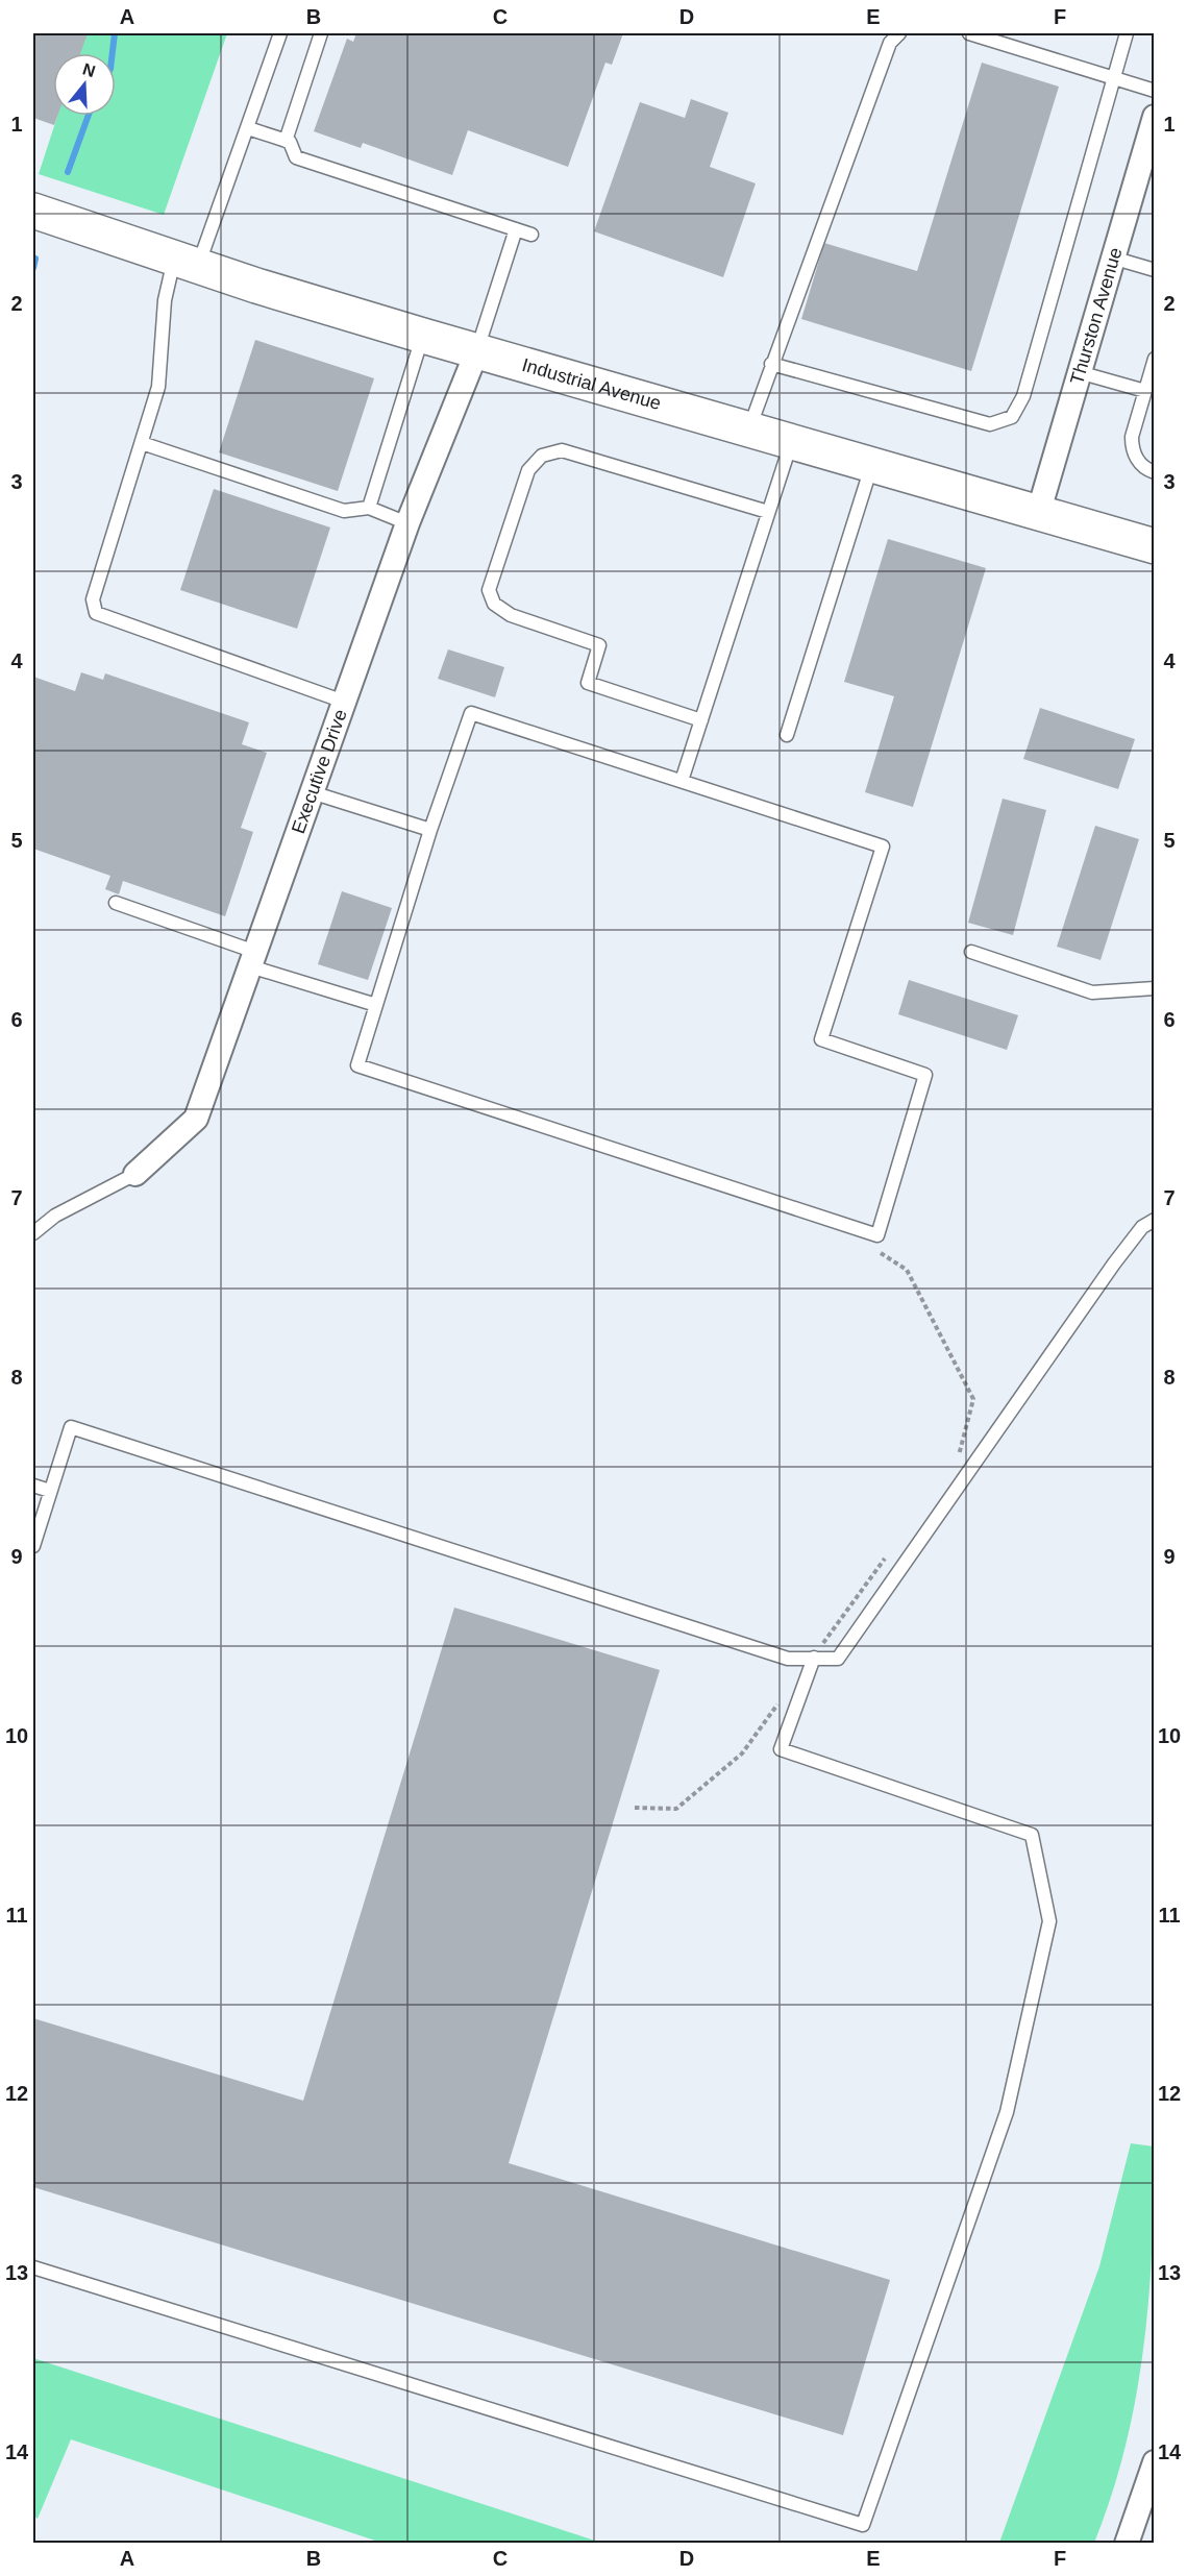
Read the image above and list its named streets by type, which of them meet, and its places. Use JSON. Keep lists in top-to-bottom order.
{
  "streets": {
    "main road": ["Industrial Avenue"],
    "street": ["Thurston Avenue", "Executive Drive"]
  },
  "crossings": [
    ["Thurston Avenue", "Industrial Avenue"],
    ["Industrial Avenue", "Executive Drive"]
  ],
  "north": "top",
  "grid": {
    "columns": [
      "A",
      "B",
      "C",
      "D",
      "E",
      "F"
    ],
    "rows": [
      "1",
      "2",
      "3",
      "4",
      "5",
      "6",
      "7",
      "8",
      "9",
      "10",
      "11",
      "12",
      "13",
      "14"
    ]
  }
}
